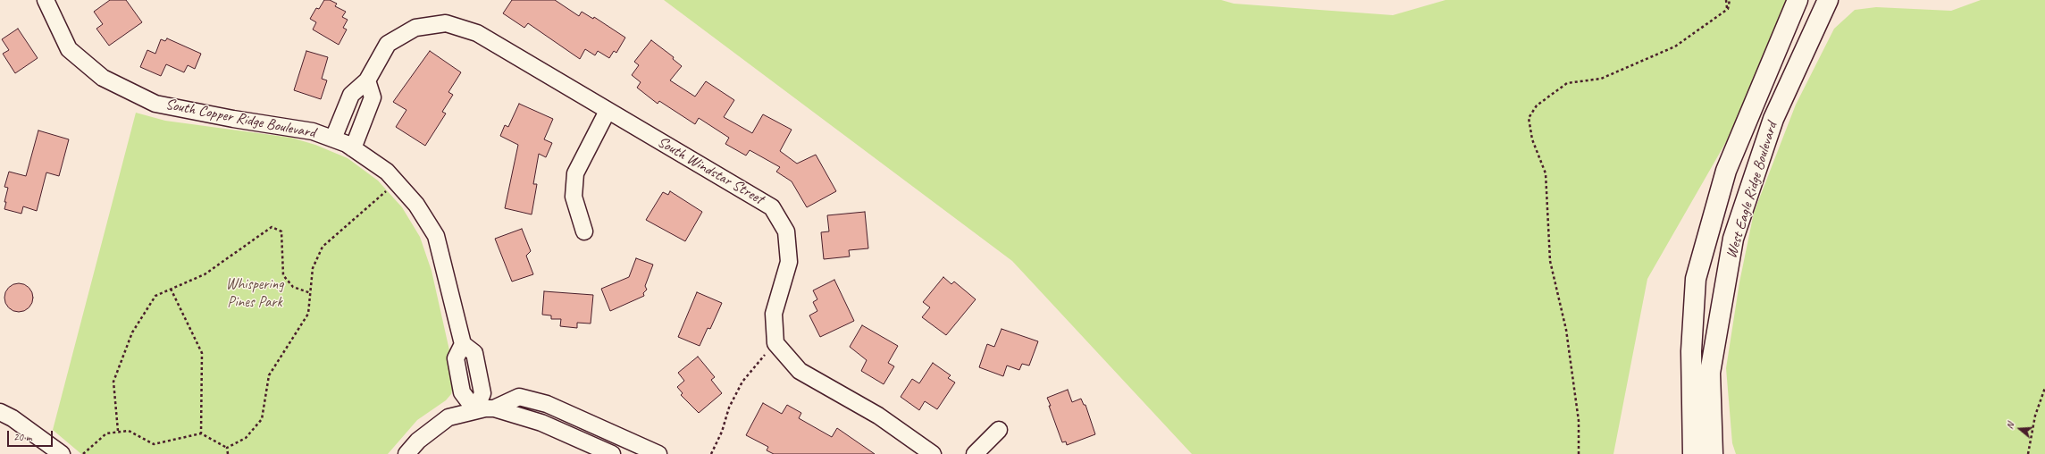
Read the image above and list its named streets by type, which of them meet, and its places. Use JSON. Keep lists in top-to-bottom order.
{
  "streets": {
    "street": ["South Copper Ridge Boulevard", "South Windstar Street", "West Eagle Ridge Boulevard"]
  },
  "crossings": [
    ["South Copper Ridge Boulevard", "South Windstar Street"]
  ],
  "parks": ["Whispering Pines Park"],
  "scale_bar": "20 m",
  "north": "left"
}
